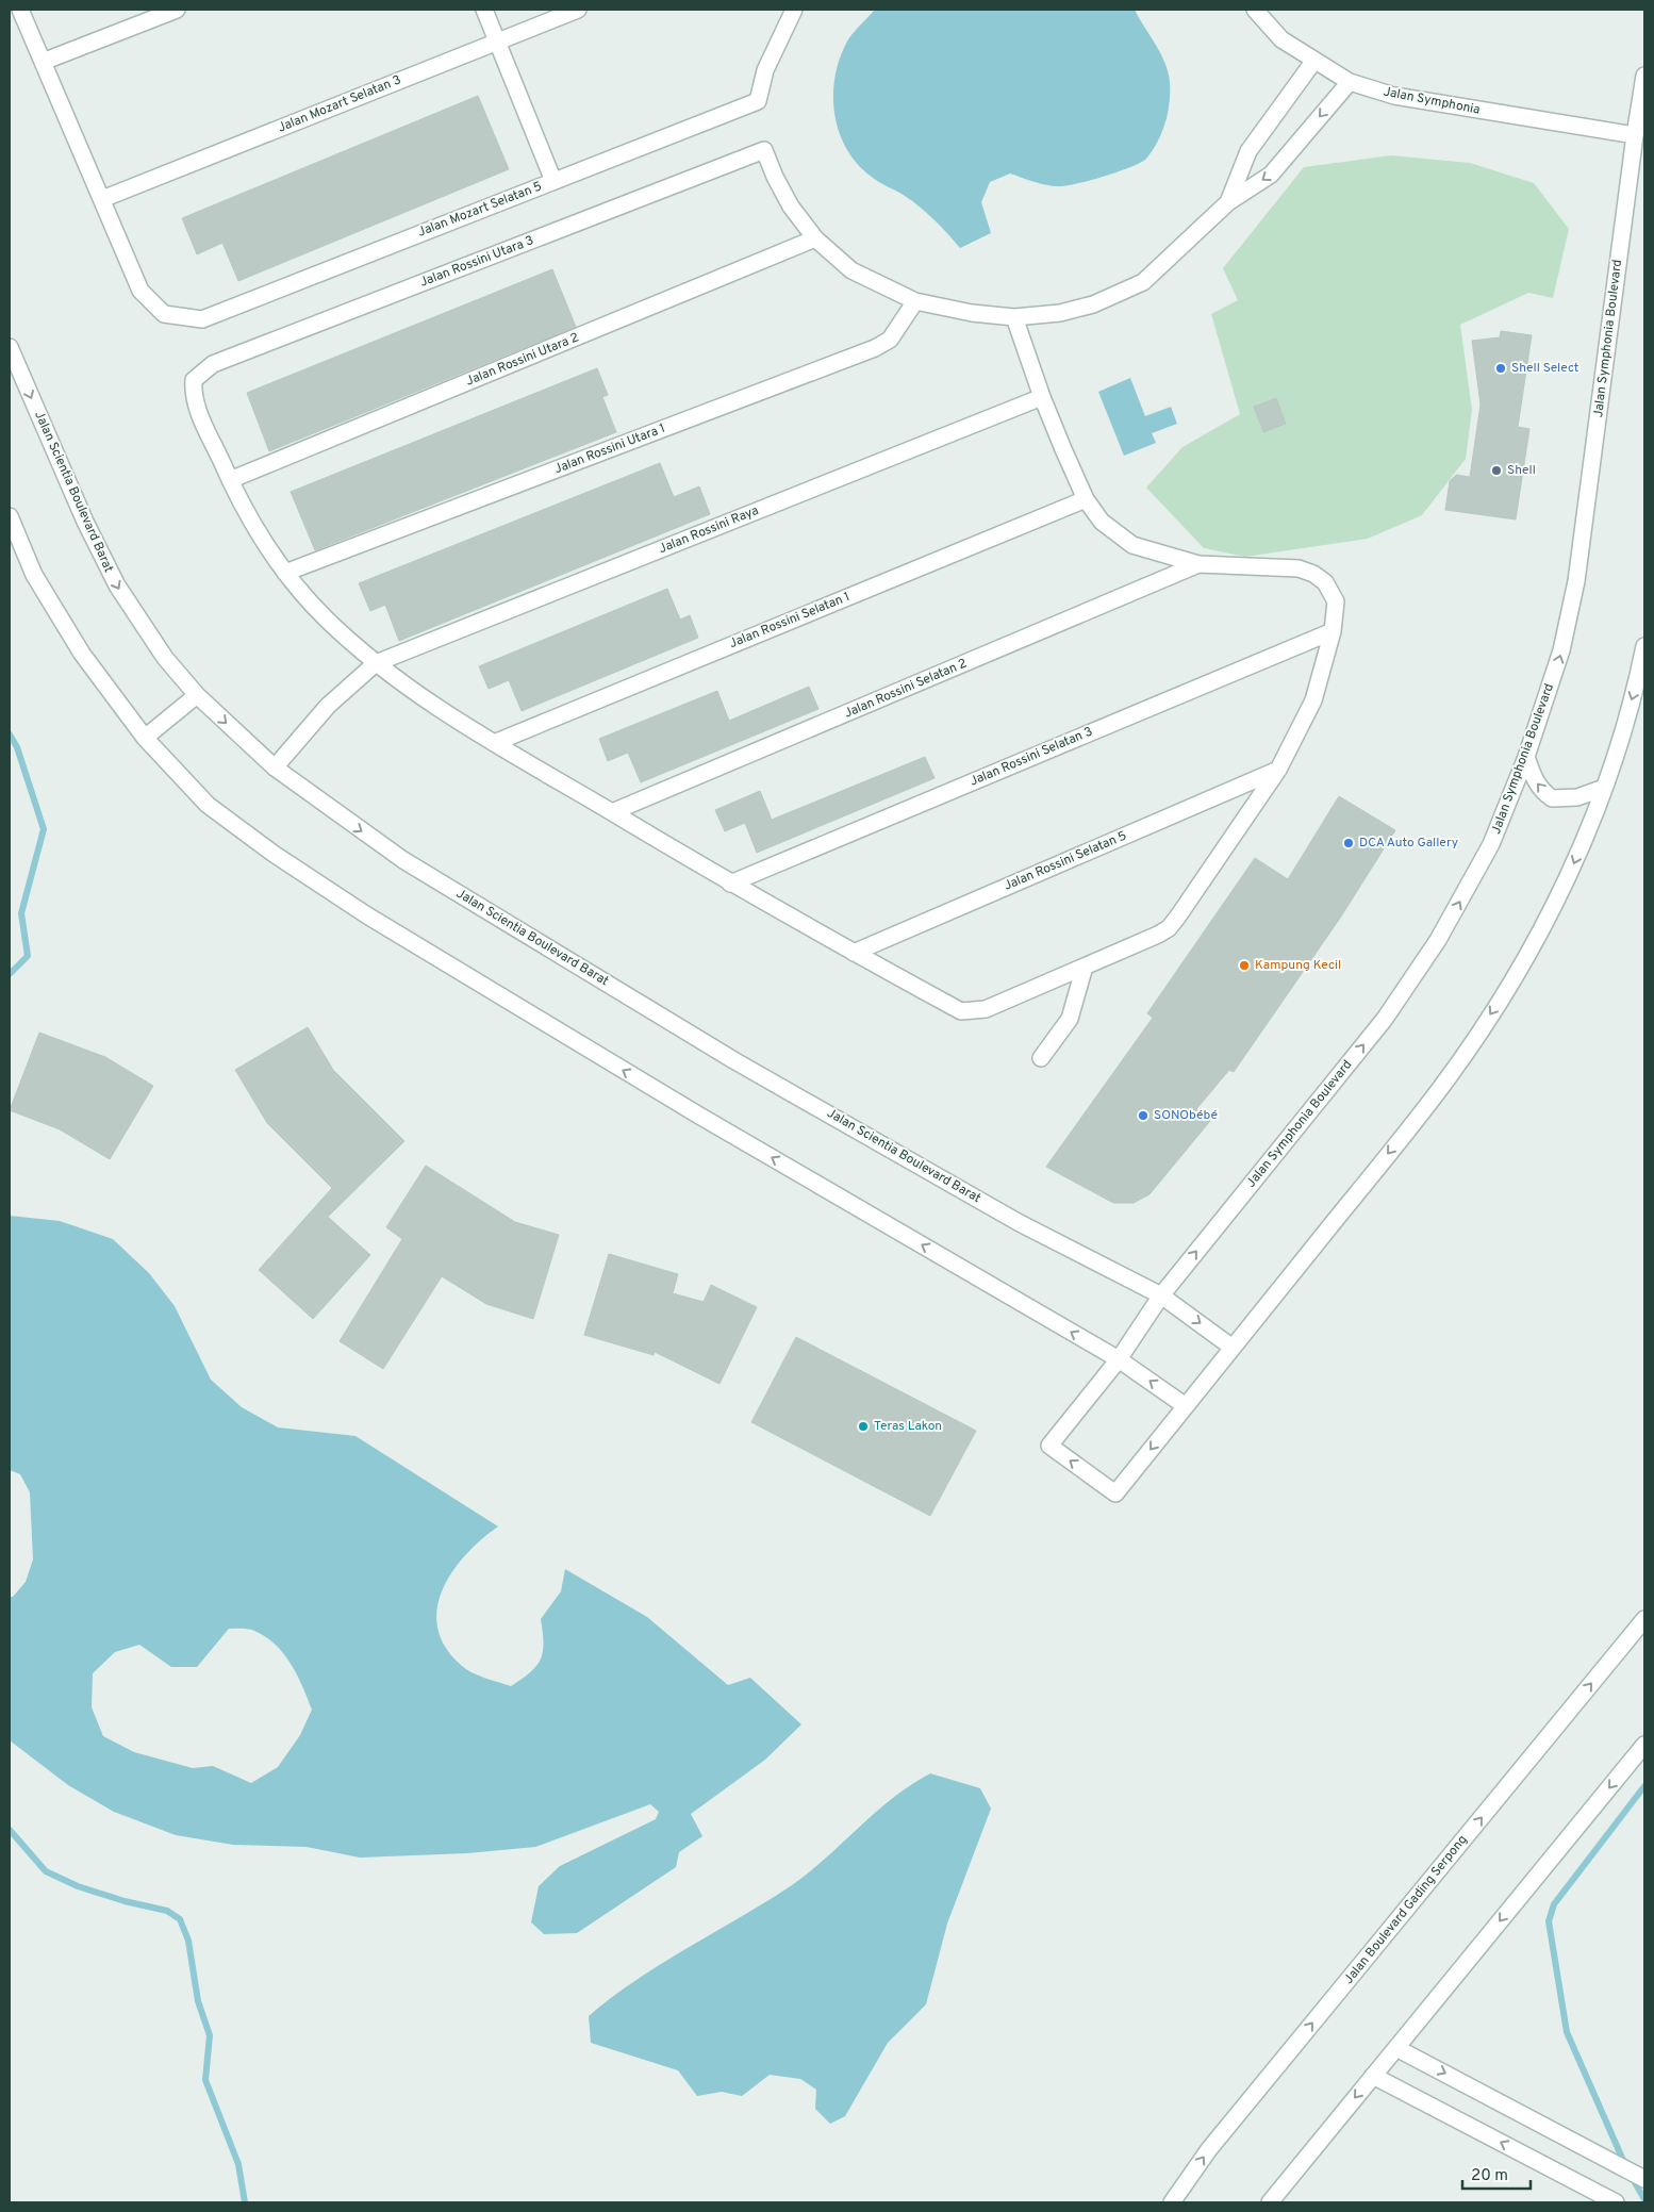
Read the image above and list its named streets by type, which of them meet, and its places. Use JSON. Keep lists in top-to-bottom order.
{
  "streets": {
    "street": [
      "Jalan Symphonia",
      "Jalan Mozart Selatan 3",
      "Jalan Mozart Selatan 5",
      "Jalan Rossini Utara 3",
      "Jalan Symphonia Boulevard",
      "Jalan Rossini Utara 2",
      "Jalan Rossini Utara 1",
      "Jalan Scientia Boulevard Barat",
      "Jalan Rossini Raya",
      "Jalan Rossini Selatan 1",
      "Jalan Rossini Selatan 2",
      "Jalan Rossini Selatan 3",
      "Jalan Rossini Selatan 5",
      "Jalan Boulevard Gading Serpong"
    ]
  },
  "crossings": [
    ["Jalan Symphonia", "Jalan Symphonia Boulevard"],
    ["Jalan Mozart Selatan 3", "Jalan Mozart Selatan 5"],
    ["Jalan Rossini Utara 3", "Jalan Rossini Utara 2"],
    ["Jalan Symphonia Boulevard", "Jalan Scientia Boulevard Barat"],
    ["Jalan Scientia Boulevard Barat", "Jalan Rossini Raya"]
  ],
  "places": [
    "Shell Select",
    "Shell",
    "DCA Auto Gallery",
    "Kampung Kecil",
    "SONObébé",
    "Teras Lakon"
  ],
  "scale_bar": "20 m"
}
